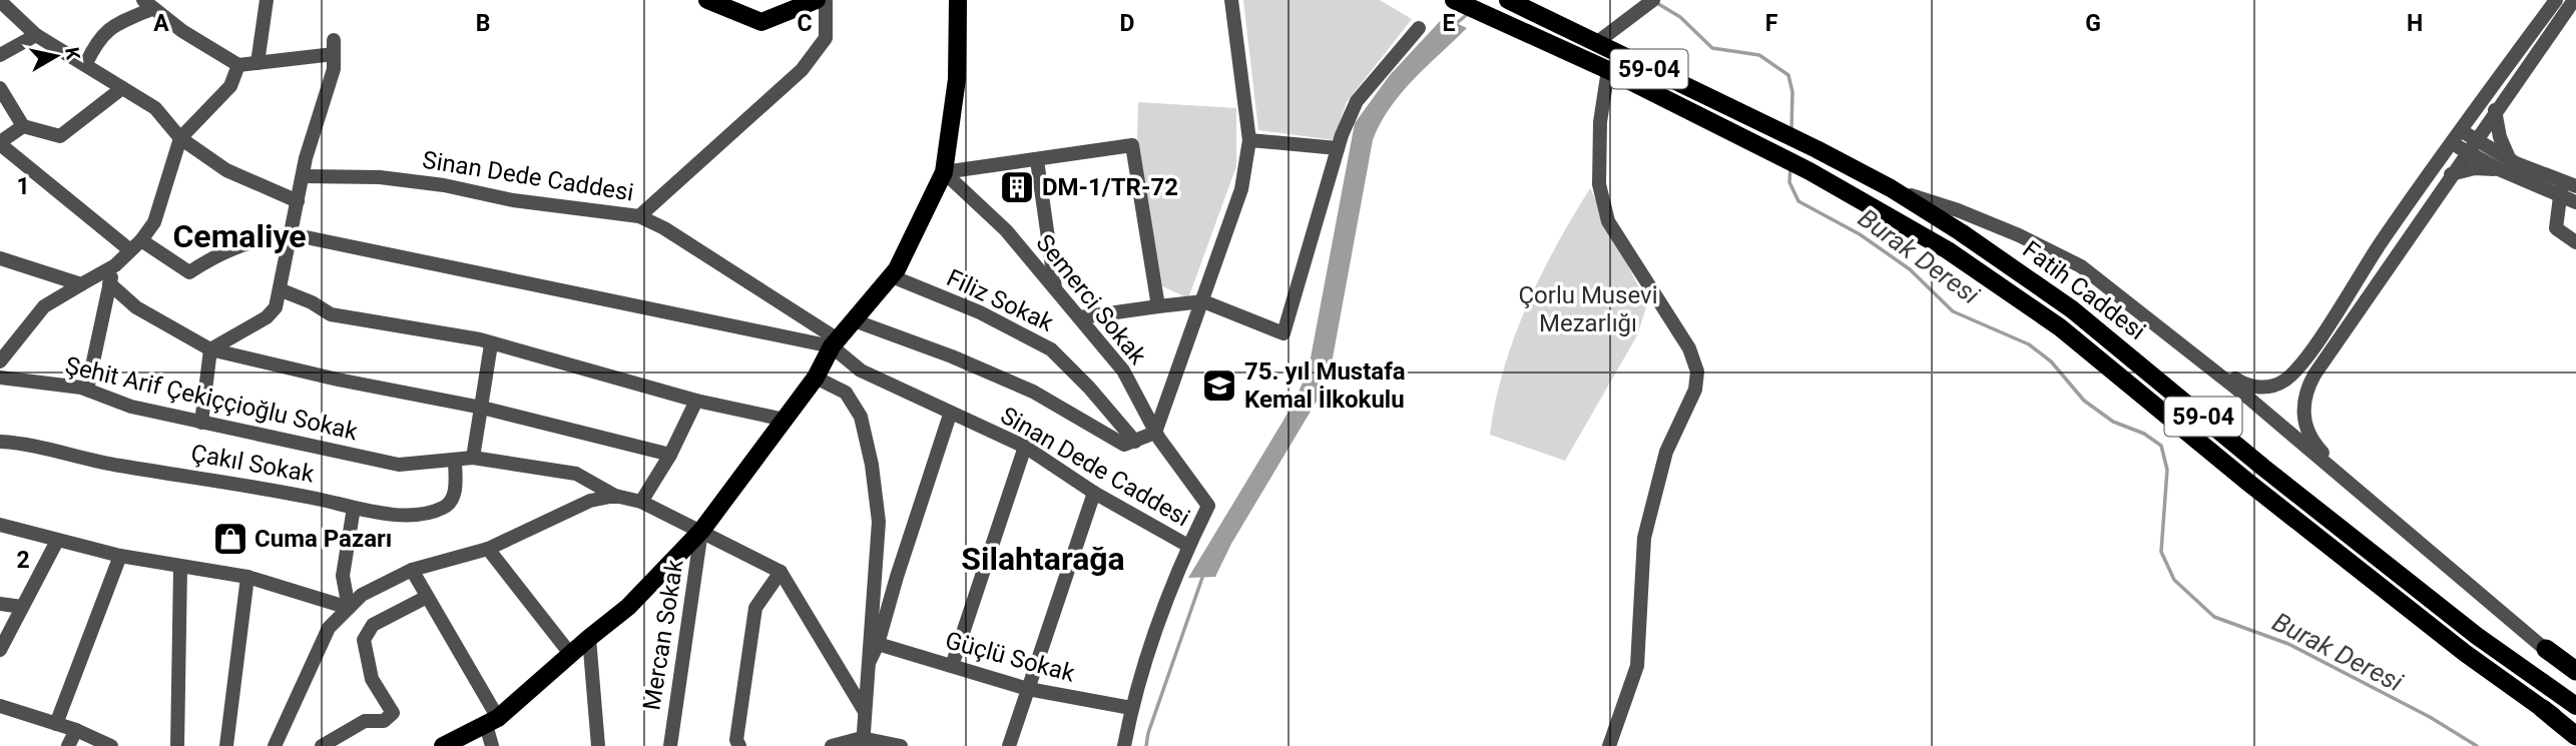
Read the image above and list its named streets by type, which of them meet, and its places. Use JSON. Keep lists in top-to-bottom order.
{
  "streets": {
    "main road": ["59-04", "Fatih Caddesi"],
    "street": [
      "Sinan Dede Caddesi",
      "Semerci Sokak",
      "Filiz Sokak",
      "Şehit Arif Çekiççioğlu Sokak",
      "Çakıl Sokak",
      "Mercan Sokak",
      "Güçlü Sokak"
    ]
  },
  "crossings": [
    ["59-04", "Fatih Caddesi"],
    ["Sinan Dede Caddesi", "Semerci Sokak"],
    ["Şehit Arif Çekiççioğlu Sokak", "Çakıl Sokak"]
  ],
  "districts": ["Cemaliye", "Silahtarağa"],
  "water": ["Burak Deresi"],
  "parks": ["Çorlu Musevi Mezarlığı"],
  "places": {
    "building": ["DM-1/TR-72"],
    "school or university": ["75. yıl Mustafa Kemal İlkokulu"],
    "shop": ["Cuma Pazarı"]
  },
  "north": "right",
  "grid": {
    "columns": [
      "A",
      "B",
      "C",
      "D",
      "E",
      "F",
      "G",
      "H"
    ],
    "rows": ["1", "2"]
  }
}
